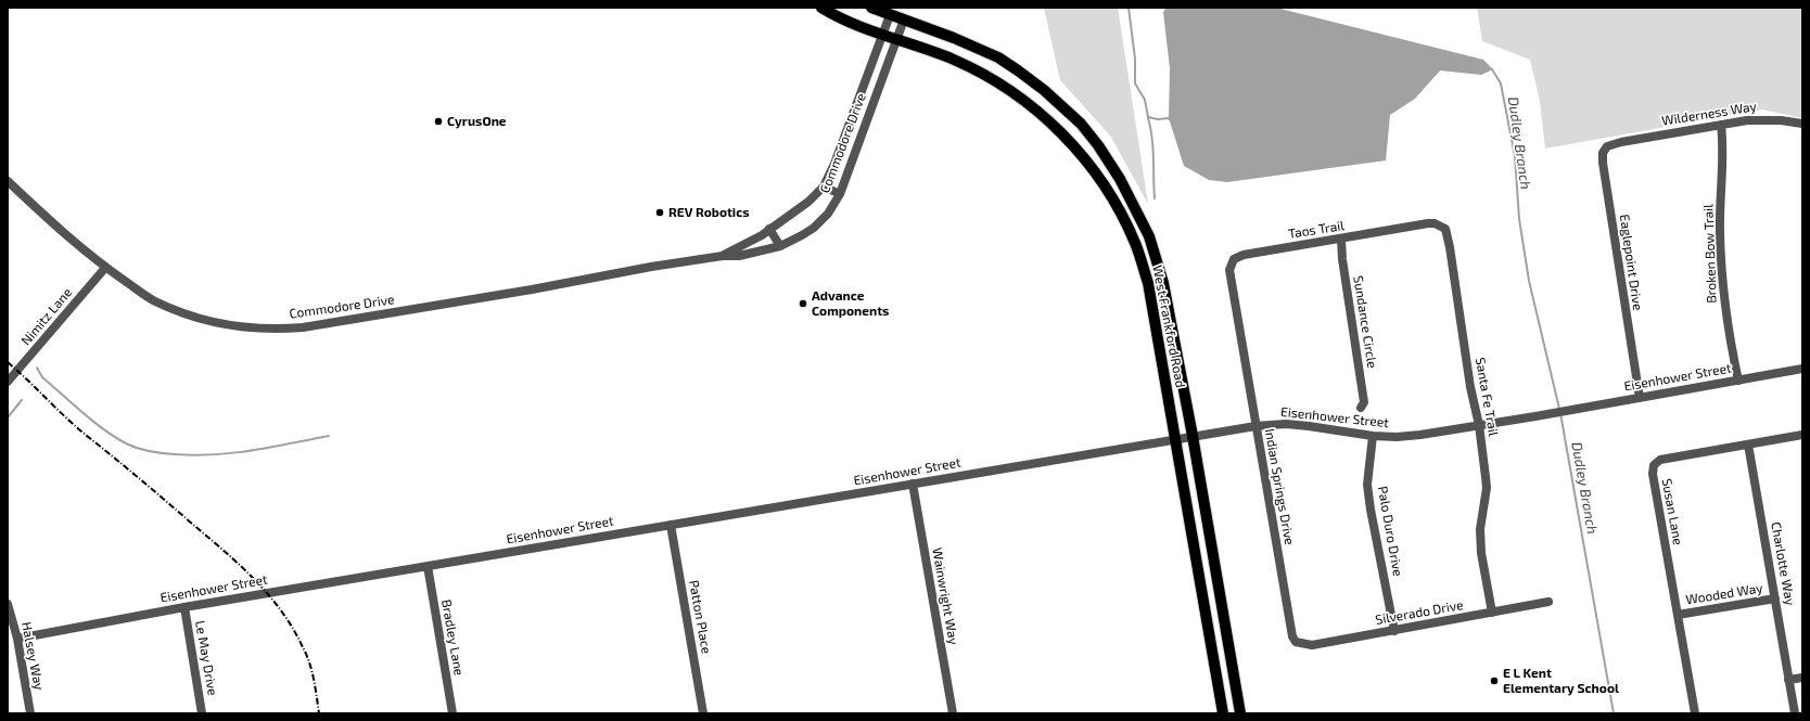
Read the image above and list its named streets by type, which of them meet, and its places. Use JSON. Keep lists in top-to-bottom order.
{
  "streets": {
    "main road": ["West Frankford Road"],
    "street": [
      "Wilderness Way",
      "Commodore Drive",
      "Taos Trail",
      "Broken Bow Trail",
      "Eaglepoint Drive",
      "Nimitz Lane",
      "Sundance Circle",
      "Eisenhower Street",
      "Santa Fe Trail",
      "Indian Springs Drive",
      "Susan Lane",
      "Palo Duro Drive",
      "Charlotte Way",
      "Wooded Way",
      "Wainwright Way",
      "Silverado Drive",
      "Patton Place",
      "Bradley Lane",
      "Halsey Way",
      "Le May Drive"
    ]
  },
  "crossings": [
    ["Wilderness Way", "Broken Bow Trail"],
    ["Wilderness Way", "Eaglepoint Drive"],
    ["Commodore Drive", "Nimitz Lane"],
    ["Commodore Drive", "West Frankford Road"],
    ["Taos Trail", "Sundance Circle"],
    ["Taos Trail", "Santa Fe Trail"],
    ["Taos Trail", "Indian Springs Drive"],
    ["Broken Bow Trail", "Eisenhower Street"],
    ["Eaglepoint Drive", "Eisenhower Street"],
    ["West Frankford Road", "Eisenhower Street"],
    ["Eisenhower Street", "Santa Fe Trail"],
    ["Eisenhower Street", "Indian Springs Drive"],
    ["Eisenhower Street", "Palo Duro Drive"],
    ["Eisenhower Street", "Wainwright Way"],
    ["Eisenhower Street", "Patton Place"],
    ["Eisenhower Street", "Bradley Lane"],
    ["Eisenhower Street", "Halsey Way"],
    ["Eisenhower Street", "Le May Drive"],
    ["Santa Fe Trail", "Silverado Drive"],
    ["Indian Springs Drive", "Silverado Drive"],
    ["Susan Lane", "Charlotte Way"],
    ["Susan Lane", "Wooded Way"],
    ["Palo Duro Drive", "Silverado Drive"],
    ["Charlotte Way", "Wooded Way"]
  ],
  "water": ["Dudley Branch"],
  "places": [
    "CyrusOne",
    "REV Robotics",
    "Advance Components",
    "E L Kent Elementary School"
  ]
}
